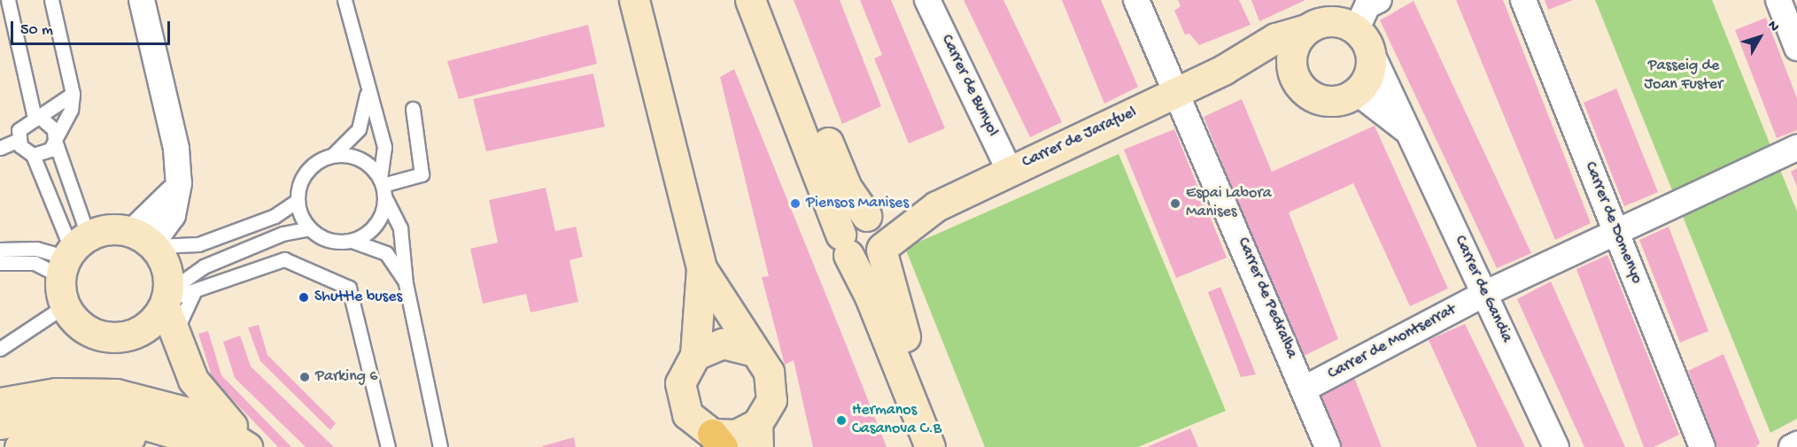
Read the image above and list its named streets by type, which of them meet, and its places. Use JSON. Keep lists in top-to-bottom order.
{
  "streets": {
    "street": [
      "Carrer de Bunyol",
      "Carrer de Jarafuel",
      "Carrer de Domenyo",
      "Carrer de Gandia",
      "Carrer de Pedralba",
      "Carrer de Montserrat"
    ]
  },
  "crossings": [
    ["Carrer de Bunyol", "Carrer de Jarafuel"],
    ["Carrer de Jarafuel", "Carrer de Gandia"],
    ["Carrer de Jarafuel", "Carrer de Pedralba"],
    ["Carrer de Domenyo", "Carrer de Montserrat"],
    ["Carrer de Gandia", "Carrer de Montserrat"],
    ["Carrer de Pedralba", "Carrer de Montserrat"]
  ],
  "parks": ["Passeig de Joan Fuster"],
  "places": [
    "Piensos Manises",
    "Espai Labora Manises",
    "Shuttle buses",
    "Parking 6",
    "Hermanos Casanova C.B"
  ],
  "scale_bar": "50 m",
  "north": "top right"
}
